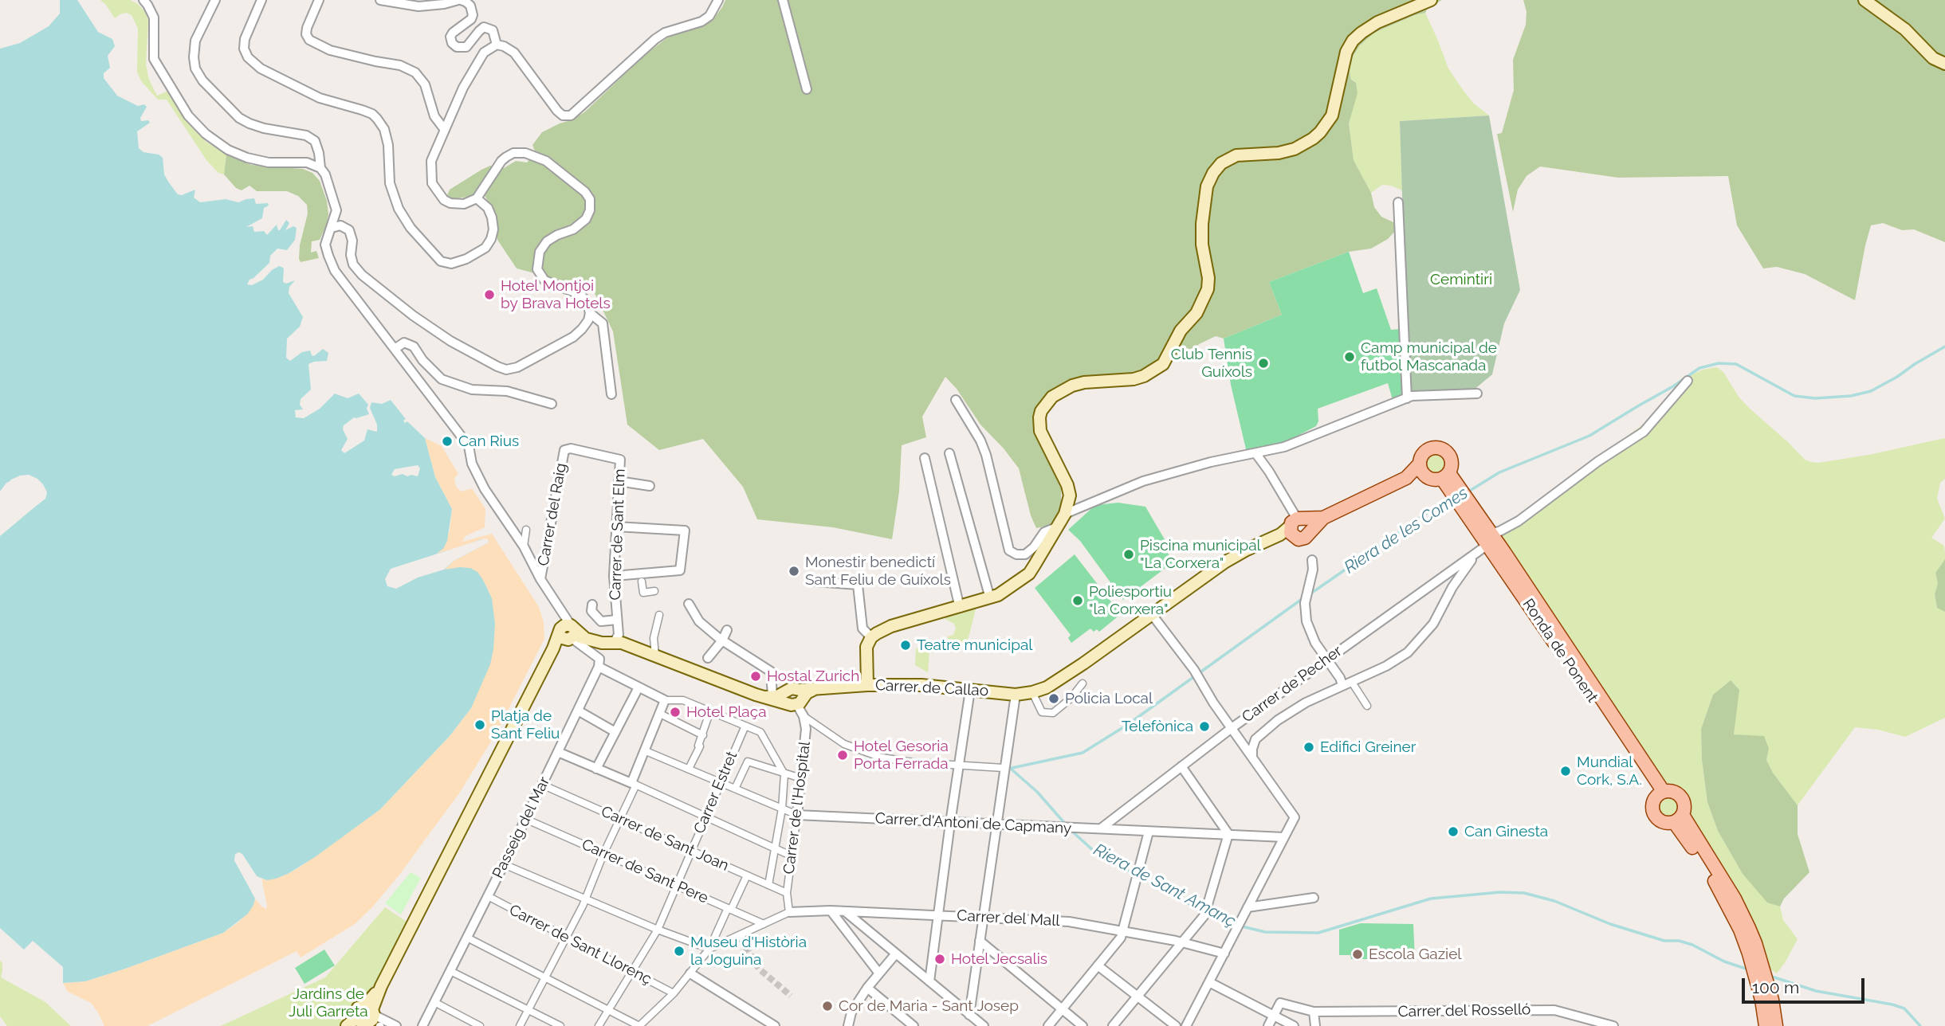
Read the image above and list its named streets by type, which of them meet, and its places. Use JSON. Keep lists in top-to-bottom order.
{
  "streets": {
    "main road": ["Carrer de Callao"],
    "street": [
      "Carrer del Raig",
      "Carrer de Sant Elm",
      "Carrer de Pecher",
      "Carrer Estret",
      "Carrer de l'Hospital",
      "Carrer d'Antoni de Capmany",
      "Passeig del Mar",
      "Carrer de Sant Joan",
      "Carrer de Sant Pere",
      "Carrer del Mall",
      "Carrer de Sant Llorenç",
      "Carrer del Rosselló"
    ]
  },
  "crossings": [
    ["Carrer del Raig", "Carrer de Sant Elm"],
    ["Carrer de Sant Elm", "Carrer de Callao"],
    ["Carrer de Pecher", "Carrer d'Antoni de Capmany"],
    ["Carrer de Callao", "Carrer de l'Hospital"],
    ["Carrer Estret", "Carrer de Sant Joan"],
    ["Carrer Estret", "Carrer de Sant Pere"],
    ["Carrer Estret", "Carrer de Sant Llorenç"],
    ["Carrer de l'Hospital", "Carrer d'Antoni de Capmany"],
    ["Carrer de l'Hospital", "Carrer de Sant Joan"],
    ["Carrer de l'Hospital", "Carrer del Mall"],
    ["Passeig del Mar", "Carrer de Sant Joan"],
    ["Passeig del Mar", "Carrer de Sant Pere"],
    ["Passeig del Mar", "Carrer de Sant Llorenç"]
  ],
  "water": ["Riera de les Comes", "Riera de Sant Amanç"],
  "parks": ["Cemintiri", "Jardins de Juli Garreta"],
  "places": [
    "Hotel Montjoi by Brava Hotels",
    "Camp municipal de futbol Mascanada",
    "Club Tennis Guíxols",
    "Can Rius",
    "Piscina municipal \"La Corxera\"",
    "Monestir benedictí Sant Feliu de Guíxols",
    "Poliesportiu \"la Corxera\"",
    "Teatre municipal",
    "Hostal Zurich",
    "Policia Local",
    "Hotel Plaça",
    "Platja de Sant Feliu",
    "Telefònica",
    "Edifici Greiner",
    "Hotel Gesoria Porta Ferrada",
    "Mundial Cork, S.A.",
    "Can Ginesta",
    "Museu d'Història la Joguina",
    "Escola Gaziel",
    "Hotel Jecsalis",
    "Cor de Maria - Sant Josep"
  ],
  "scale_bar": "100 m"
}
